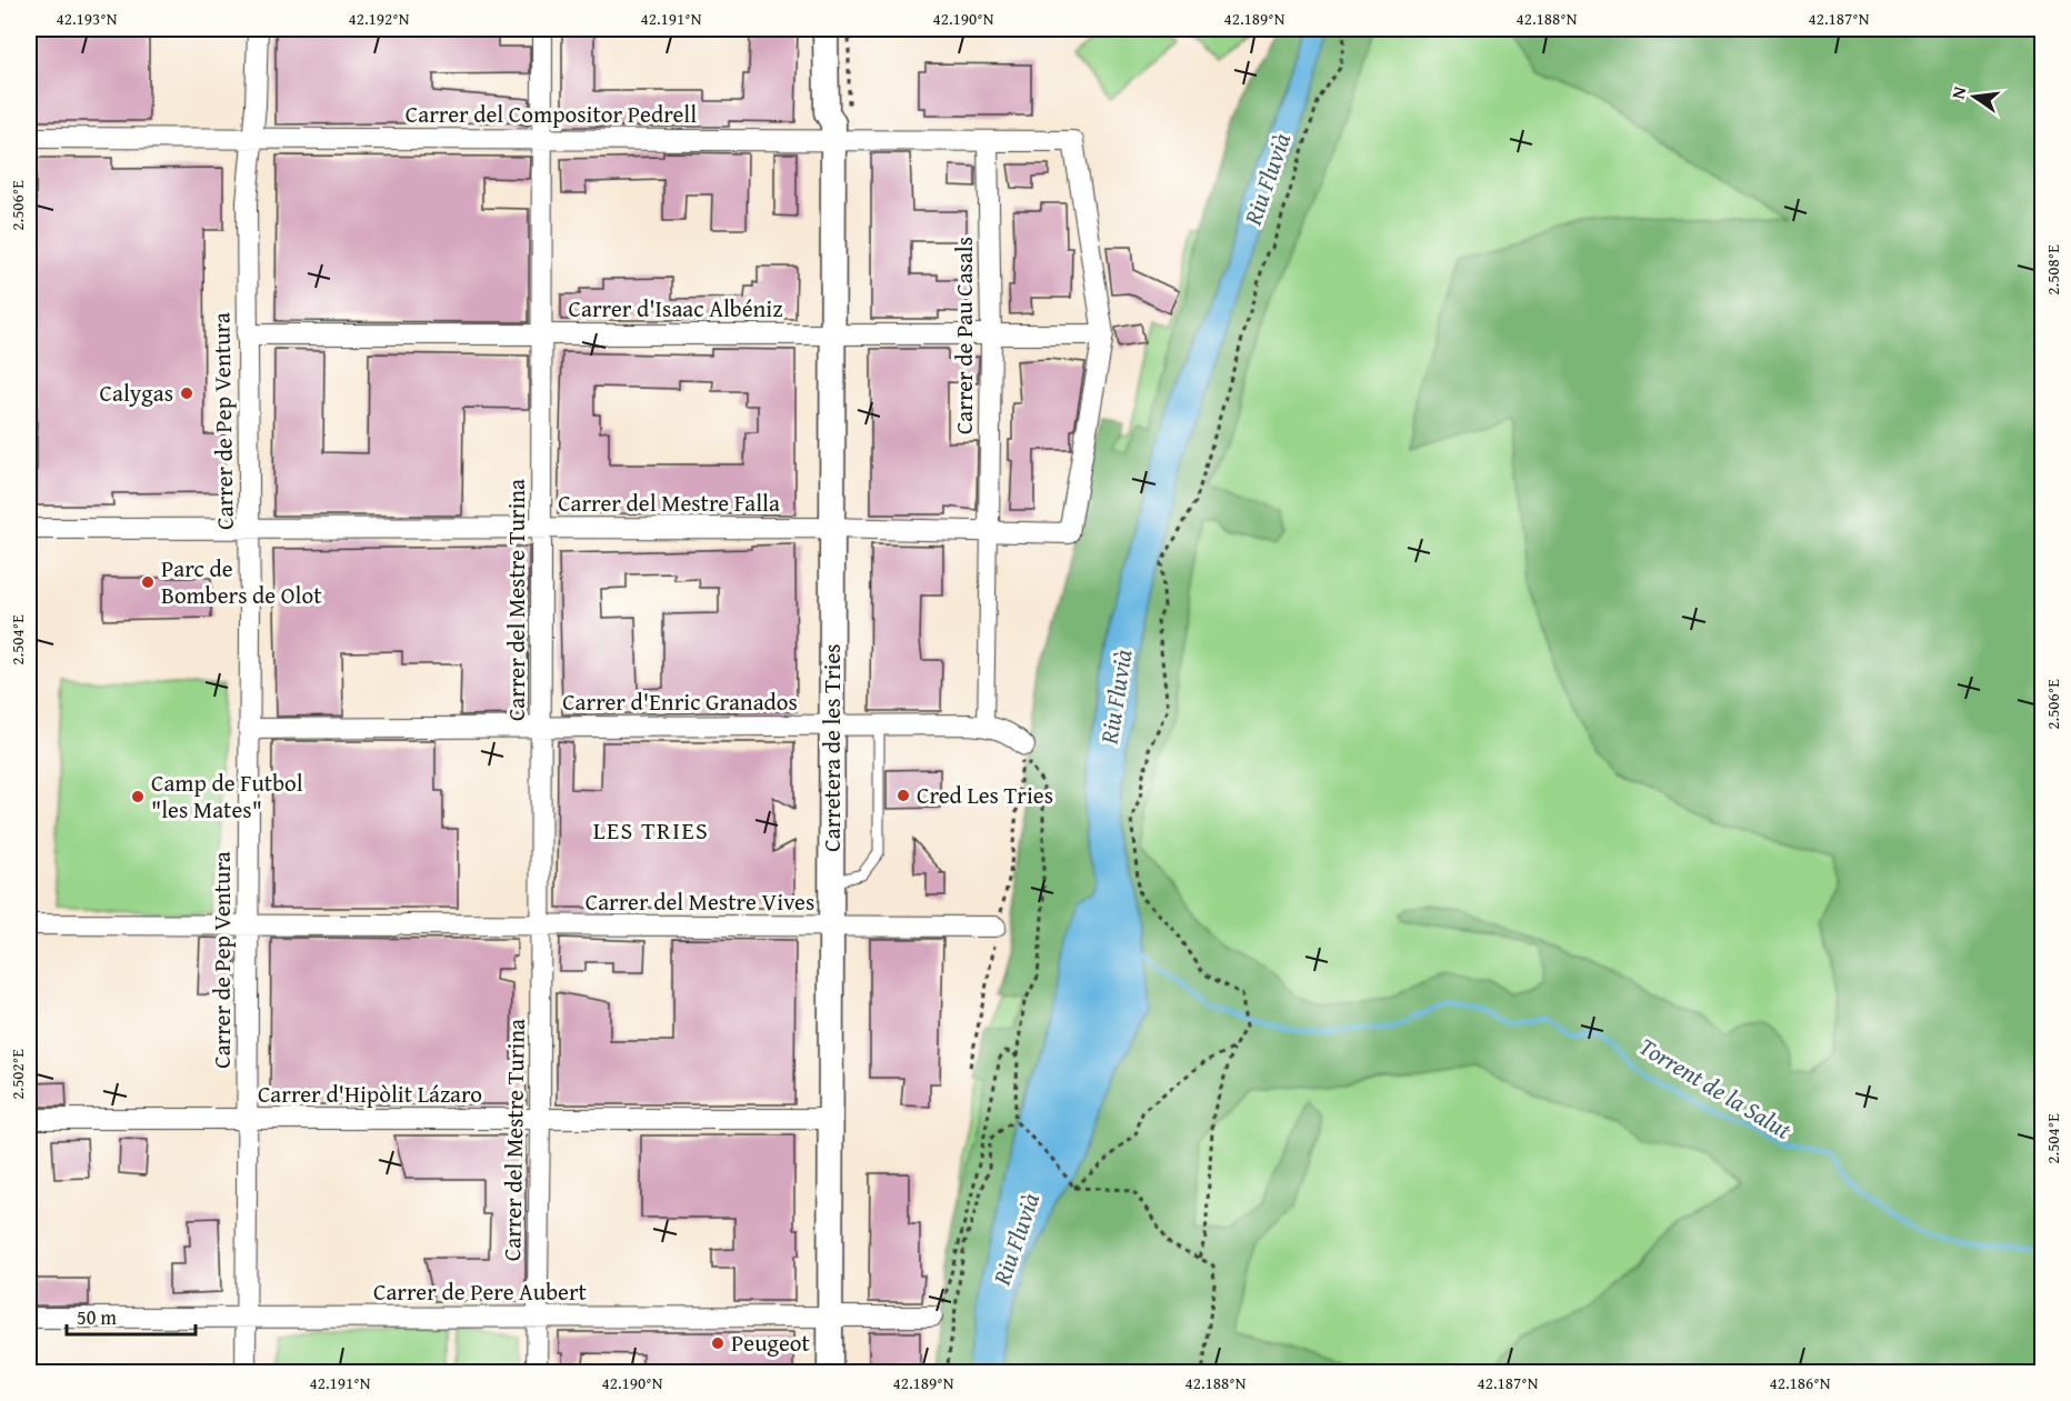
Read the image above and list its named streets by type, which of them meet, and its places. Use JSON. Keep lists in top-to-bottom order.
{
  "streets": {
    "street": [
      "Carrer del Compositor Pedrell",
      "Carrer d'Isaac Albéniz",
      "Carrer de Pau Casals",
      "Carrer de Pep Ventura",
      "Carrer del Mestre Falla",
      "Carrer del Mestre Turina",
      "Carrer d'Enric Granados",
      "Carretera de les Tries",
      "Carrer del Mestre Vives",
      "Carrer d'Hipòlit Lázaro",
      "Carrer de Pere Aubert"
    ]
  },
  "crossings": [
    ["Carrer del Compositor Pedrell", "Carrer d'Isaac Albéniz"],
    ["Carrer del Compositor Pedrell", "Carrer de Pau Casals"],
    ["Carrer del Compositor Pedrell", "Carrer de Pep Ventura"],
    ["Carrer del Compositor Pedrell", "Carrer del Mestre Falla"],
    ["Carrer del Compositor Pedrell", "Carrer del Mestre Turina"],
    ["Carrer del Compositor Pedrell", "Carretera de les Tries"],
    ["Carrer d'Isaac Albéniz", "Carrer de Pau Casals"],
    ["Carrer d'Isaac Albéniz", "Carrer de Pep Ventura"],
    ["Carrer d'Isaac Albéniz", "Carrer del Mestre Falla"],
    ["Carrer d'Isaac Albéniz", "Carrer del Mestre Turina"],
    ["Carrer d'Isaac Albéniz", "Carretera de les Tries"],
    ["Carrer de Pau Casals", "Carrer del Mestre Falla"],
    ["Carrer de Pep Ventura", "Carrer del Mestre Falla"],
    ["Carrer de Pep Ventura", "Carrer d'Enric Granados"],
    ["Carrer de Pep Ventura", "Carrer del Mestre Vives"],
    ["Carrer de Pep Ventura", "Carrer d'Hipòlit Lázaro"],
    ["Carrer de Pep Ventura", "Carrer de Pere Aubert"],
    ["Carrer del Mestre Falla", "Carrer del Mestre Turina"],
    ["Carrer del Mestre Falla", "Carretera de les Tries"],
    ["Carrer del Mestre Turina", "Carrer d'Enric Granados"],
    ["Carrer del Mestre Turina", "Carrer del Mestre Vives"],
    ["Carrer del Mestre Turina", "Carrer d'Hipòlit Lázaro"],
    ["Carrer del Mestre Turina", "Carrer de Pere Aubert"],
    ["Carrer d'Enric Granados", "Carretera de les Tries"],
    ["Carretera de les Tries", "Carrer del Mestre Vives"],
    ["Carretera de les Tries", "Carrer d'Hipòlit Lázaro"],
    ["Carretera de les Tries", "Carrer de Pere Aubert"]
  ],
  "districts": ["LES TRIES"],
  "water": ["Riu Fluvià", "Torrent de la Salut"],
  "places": [
    "Calygas",
    "Parc de Bombers de Olot",
    "Cred Les Tries",
    "Camp de Futbol \"les Mates\"",
    "Peugeot"
  ],
  "scale_bar": "50 m",
  "north": "left",
  "coordinates": [
    "42.193°N",
    "42.192°N",
    "42.191°N",
    "42.190°N",
    "42.189°N",
    "42.188°N",
    "42.187°N",
    "2.506°E",
    "2.508°E",
    "2.504°E",
    "2.502°E",
    "42.186°N"
  ]
}
